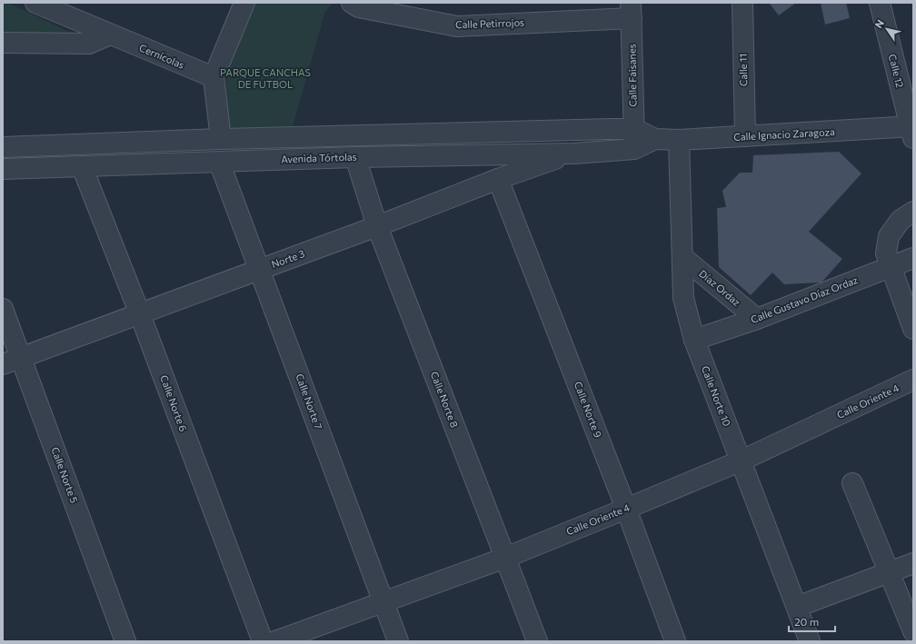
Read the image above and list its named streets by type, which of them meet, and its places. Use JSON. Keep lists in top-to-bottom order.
{
  "streets": {
    "street": [
      "Calle Petirrojos",
      "Cernícolas",
      "Calle 11",
      "Calle 12",
      "Calle Faisanes",
      "Calle Ignacio Zaragoza",
      "Avenida Tórtolas",
      "Norte 3",
      "Díaz Ordaz",
      "Calle Gustavo Díaz Ordaz",
      "Calle Norte 10",
      "Calle Norte 8",
      "Calle Norte 7",
      "Calle Oriente 4",
      "Calle Norte 6",
      "Calle Norte 9",
      "Calle Norte 5"
    ]
  },
  "crossings": [
    ["Calle Petirrojos", "Calle Faisanes"],
    ["Calle 11", "Calle Ignacio Zaragoza"],
    ["Calle 12", "Calle Ignacio Zaragoza"],
    ["Calle Faisanes", "Calle Ignacio Zaragoza"],
    ["Calle Faisanes", "Avenida Tórtolas"],
    ["Calle Ignacio Zaragoza", "Avenida Tórtolas"],
    ["Calle Ignacio Zaragoza", "Calle Norte 10"],
    ["Avenida Tórtolas", "Norte 3"],
    ["Avenida Tórtolas", "Calle Norte 8"],
    ["Avenida Tórtolas", "Calle Norte 7"],
    ["Avenida Tórtolas", "Calle Norte 6"],
    ["Norte 3", "Calle Norte 8"],
    ["Norte 3", "Calle Norte 7"],
    ["Norte 3", "Calle Norte 6"],
    ["Norte 3", "Calle Norte 9"],
    ["Norte 3", "Calle Norte 5"],
    ["Díaz Ordaz", "Calle Gustavo Díaz Ordaz"],
    ["Díaz Ordaz", "Calle Norte 10"],
    ["Calle Gustavo Díaz Ordaz", "Calle Norte 10"],
    ["Calle Norte 10", "Calle Oriente 4"],
    ["Calle Norte 8", "Calle Oriente 4"],
    ["Calle Norte 7", "Calle Oriente 4"],
    ["Calle Oriente 4", "Calle Norte 9"]
  ],
  "parks": ["PARQUE CANCHAS DE FUTBOL"],
  "scale_bar": "20 m",
  "north": "top left"
}
